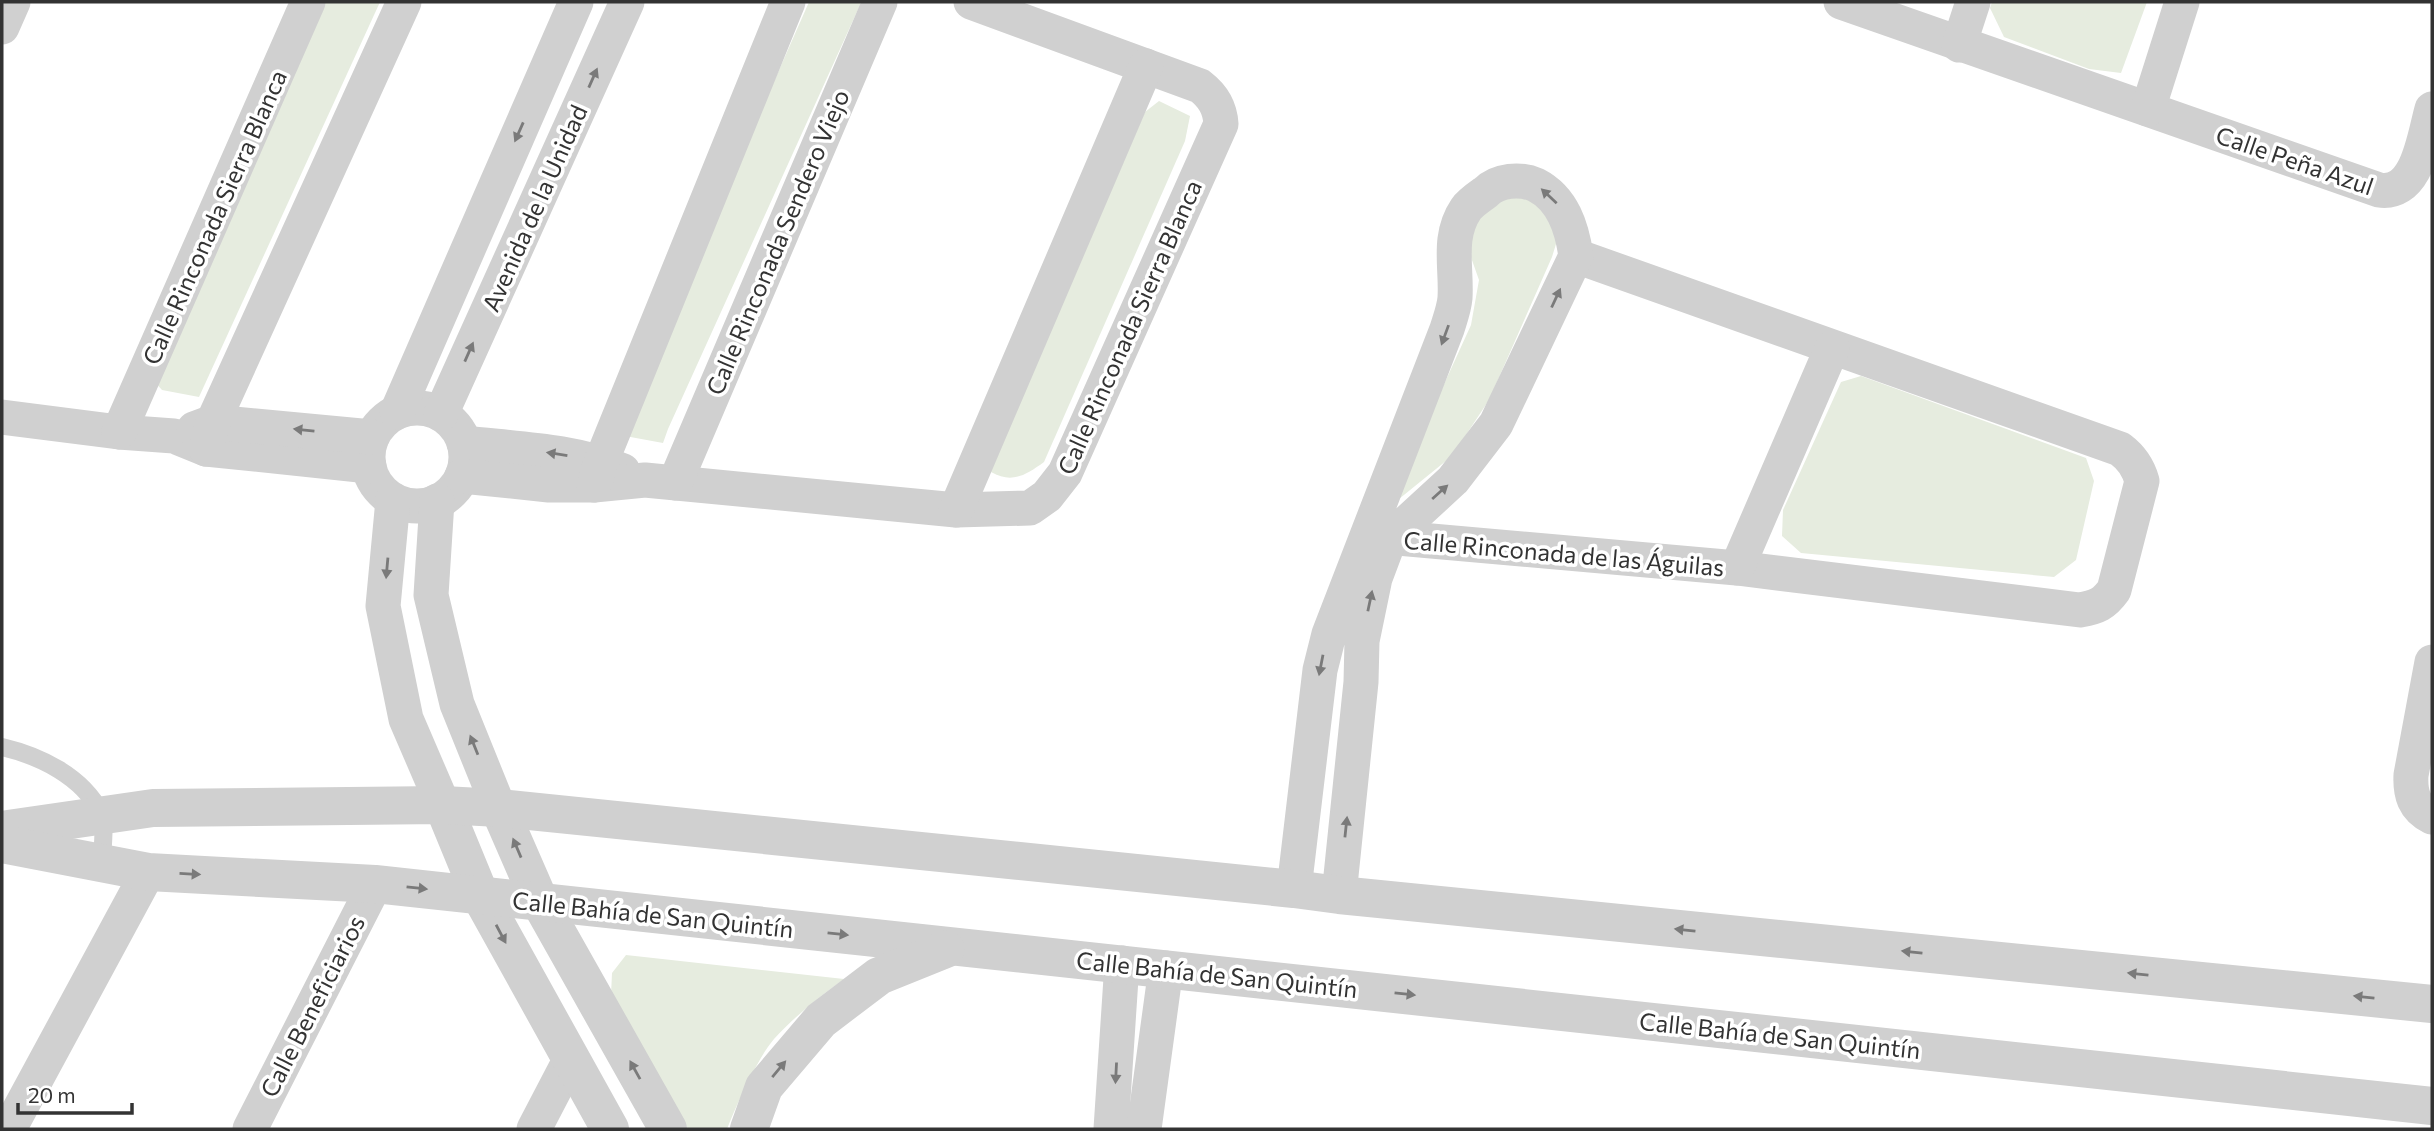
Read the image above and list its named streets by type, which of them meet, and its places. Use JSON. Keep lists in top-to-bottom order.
{
  "streets": {
    "street": [
      "Calle Peña Azul",
      "Avenida de la Unidad",
      "Calle Rinconada Sierra Blanca",
      "Calle Rinconada Sendero Viejo",
      "Calle Rinconada de las Águilas",
      "Calle Bahía de San Quintín",
      "Calle Beneficiarios"
    ]
  },
  "crossings": [
    ["Avenida de la Unidad", "Calle Rinconada Sierra Blanca"],
    ["Calle Rinconada Sierra Blanca", "Calle Rinconada Sendero Viejo"],
    ["Calle Bahía de San Quintín", "Calle Beneficiarios"]
  ],
  "scale_bar": "20 m"
}
